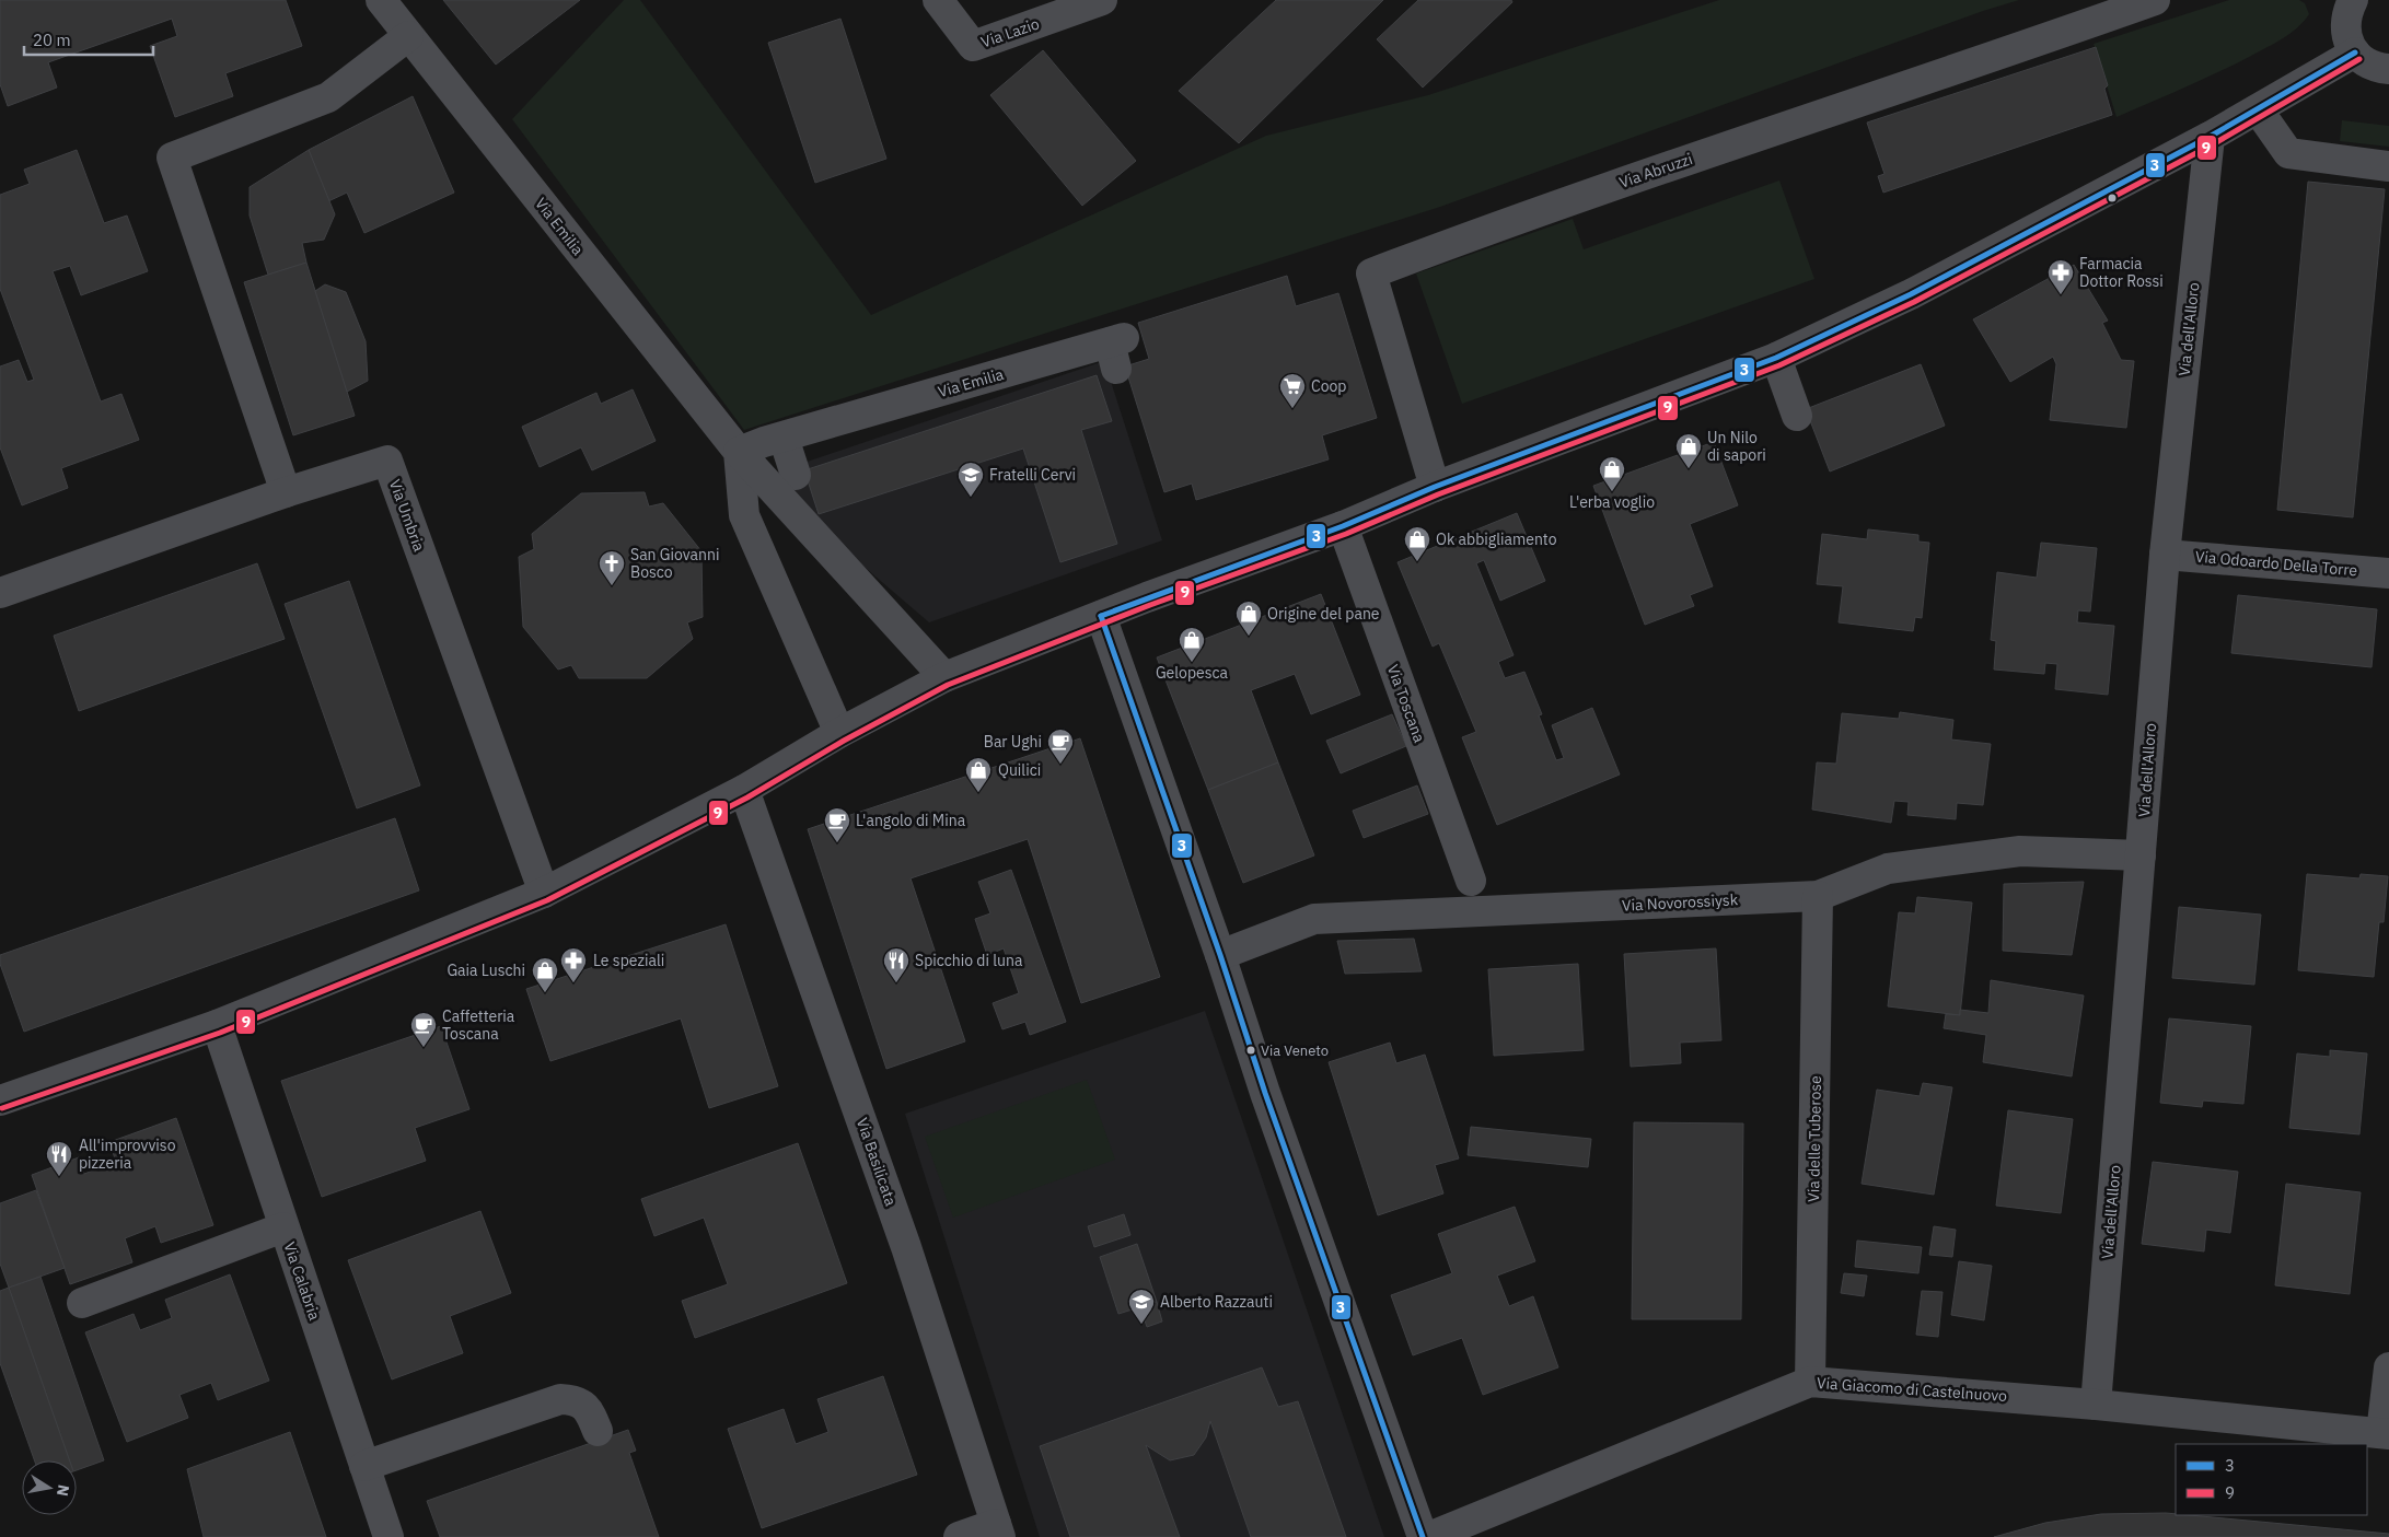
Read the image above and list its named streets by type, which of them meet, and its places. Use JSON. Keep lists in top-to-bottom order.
{
  "streets": {
    "street": [
      "Via Lazio",
      "Via Abruzzi",
      "Via Emilia",
      "Via dell'Alloro",
      "Via Umbria",
      "Via Odoardo Della Torre",
      "Via Toscana",
      "Via Novorossiysk",
      "Via delle Tuberose",
      "Via Basilicata",
      "Via Calabria",
      "Via Giacomo di Castelnuovo"
    ]
  },
  "crossings": [
    ["Via dell'Alloro", "Via Odoardo Della Torre"],
    ["Via dell'Alloro", "Via Novorossiysk"],
    ["Via dell'Alloro", "Via Giacomo di Castelnuovo"],
    ["Via Novorossiysk", "Via delle Tuberose"],
    ["Via delle Tuberose", "Via Giacomo di Castelnuovo"]
  ],
  "places": {
    "pharmacy": ["Farmacia Dottor Rossi", "Le speziali"],
    "supermarket": ["Coop"],
    "shop": [
      "Un Nilo di sapori",
      "L'erba voglio",
      "Ok abbigliamento",
      "Origine del pane",
      "Gelopesca",
      "Quilici",
      "Gaia Luschi"
    ],
    "school or university": ["Fratelli Cervi", "Alberto Razzauti"],
    "church": ["San Giovanni Bosco"],
    "cafe": ["Bar Ughi", "L'angolo di Mina", "Caffetteria Toscana"],
    "restaurant": ["Spicchio di luna", "All'improvviso pizzeria"],
    "other": ["Via Veneto"]
  },
  "lines": ["transit line 3", "transit line 9"],
  "legend": ["3", "9"],
  "scale_bar": "20 m",
  "north": "right"
}
